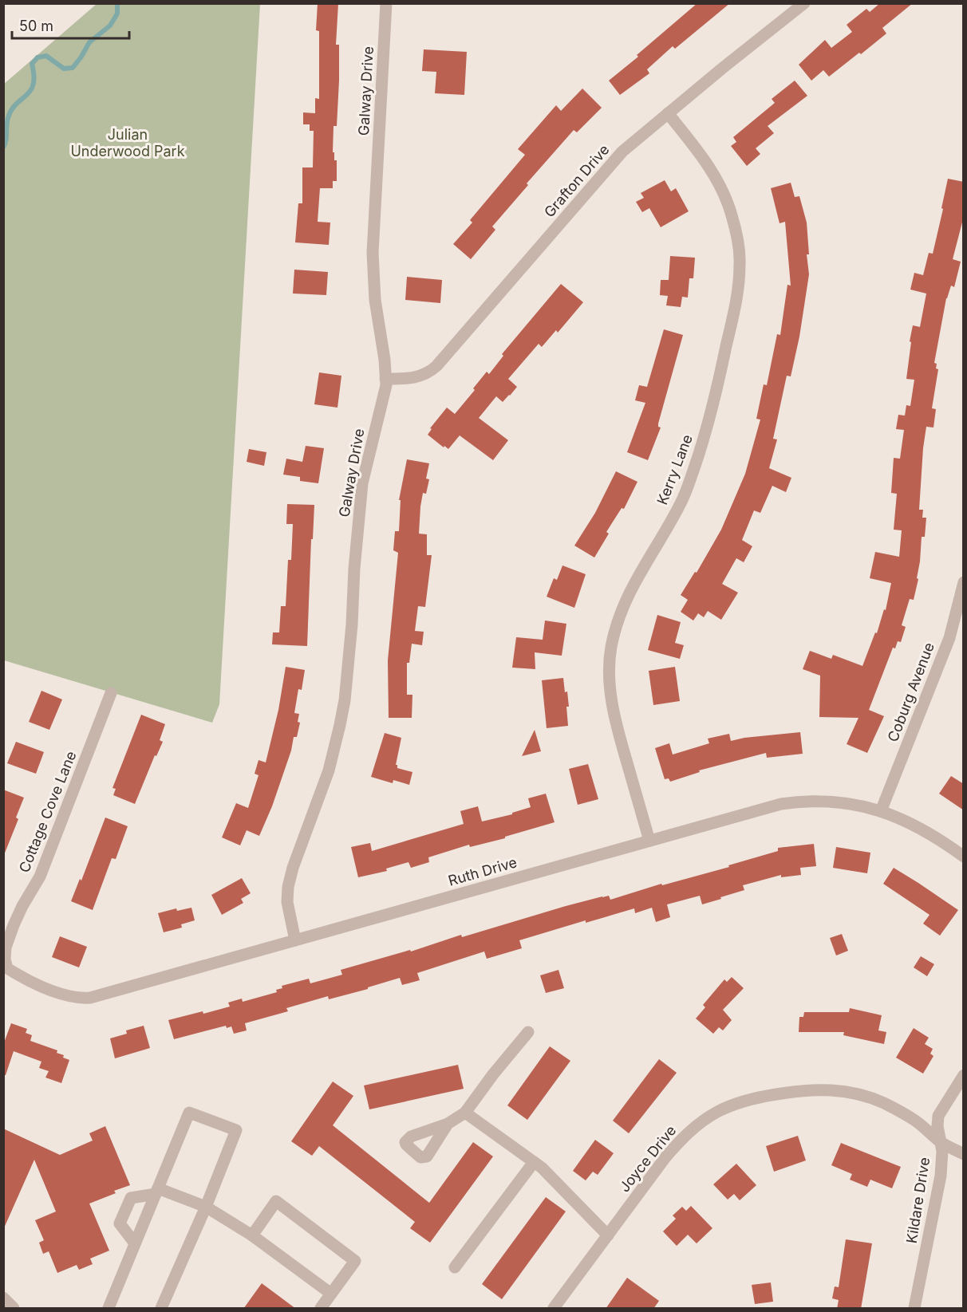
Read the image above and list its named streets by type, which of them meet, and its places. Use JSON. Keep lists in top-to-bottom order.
{
  "streets": {
    "street": [
      "Galway Drive",
      "Grafton Drive",
      "Kerry Lane",
      "Coburg Avenue",
      "Cottage Cove Lane",
      "Ruth Drive",
      "Joyce Drive",
      "Kildare Drive"
    ]
  },
  "crossings": [
    ["Galway Drive", "Grafton Drive"],
    ["Galway Drive", "Ruth Drive"],
    ["Grafton Drive", "Kerry Lane"],
    ["Kerry Lane", "Ruth Drive"],
    ["Coburg Avenue", "Ruth Drive"],
    ["Cottage Cove Lane", "Ruth Drive"],
    ["Joyce Drive", "Kildare Drive"]
  ],
  "parks": ["Julian Underwood Park"],
  "scale_bar": "50 m"
}
